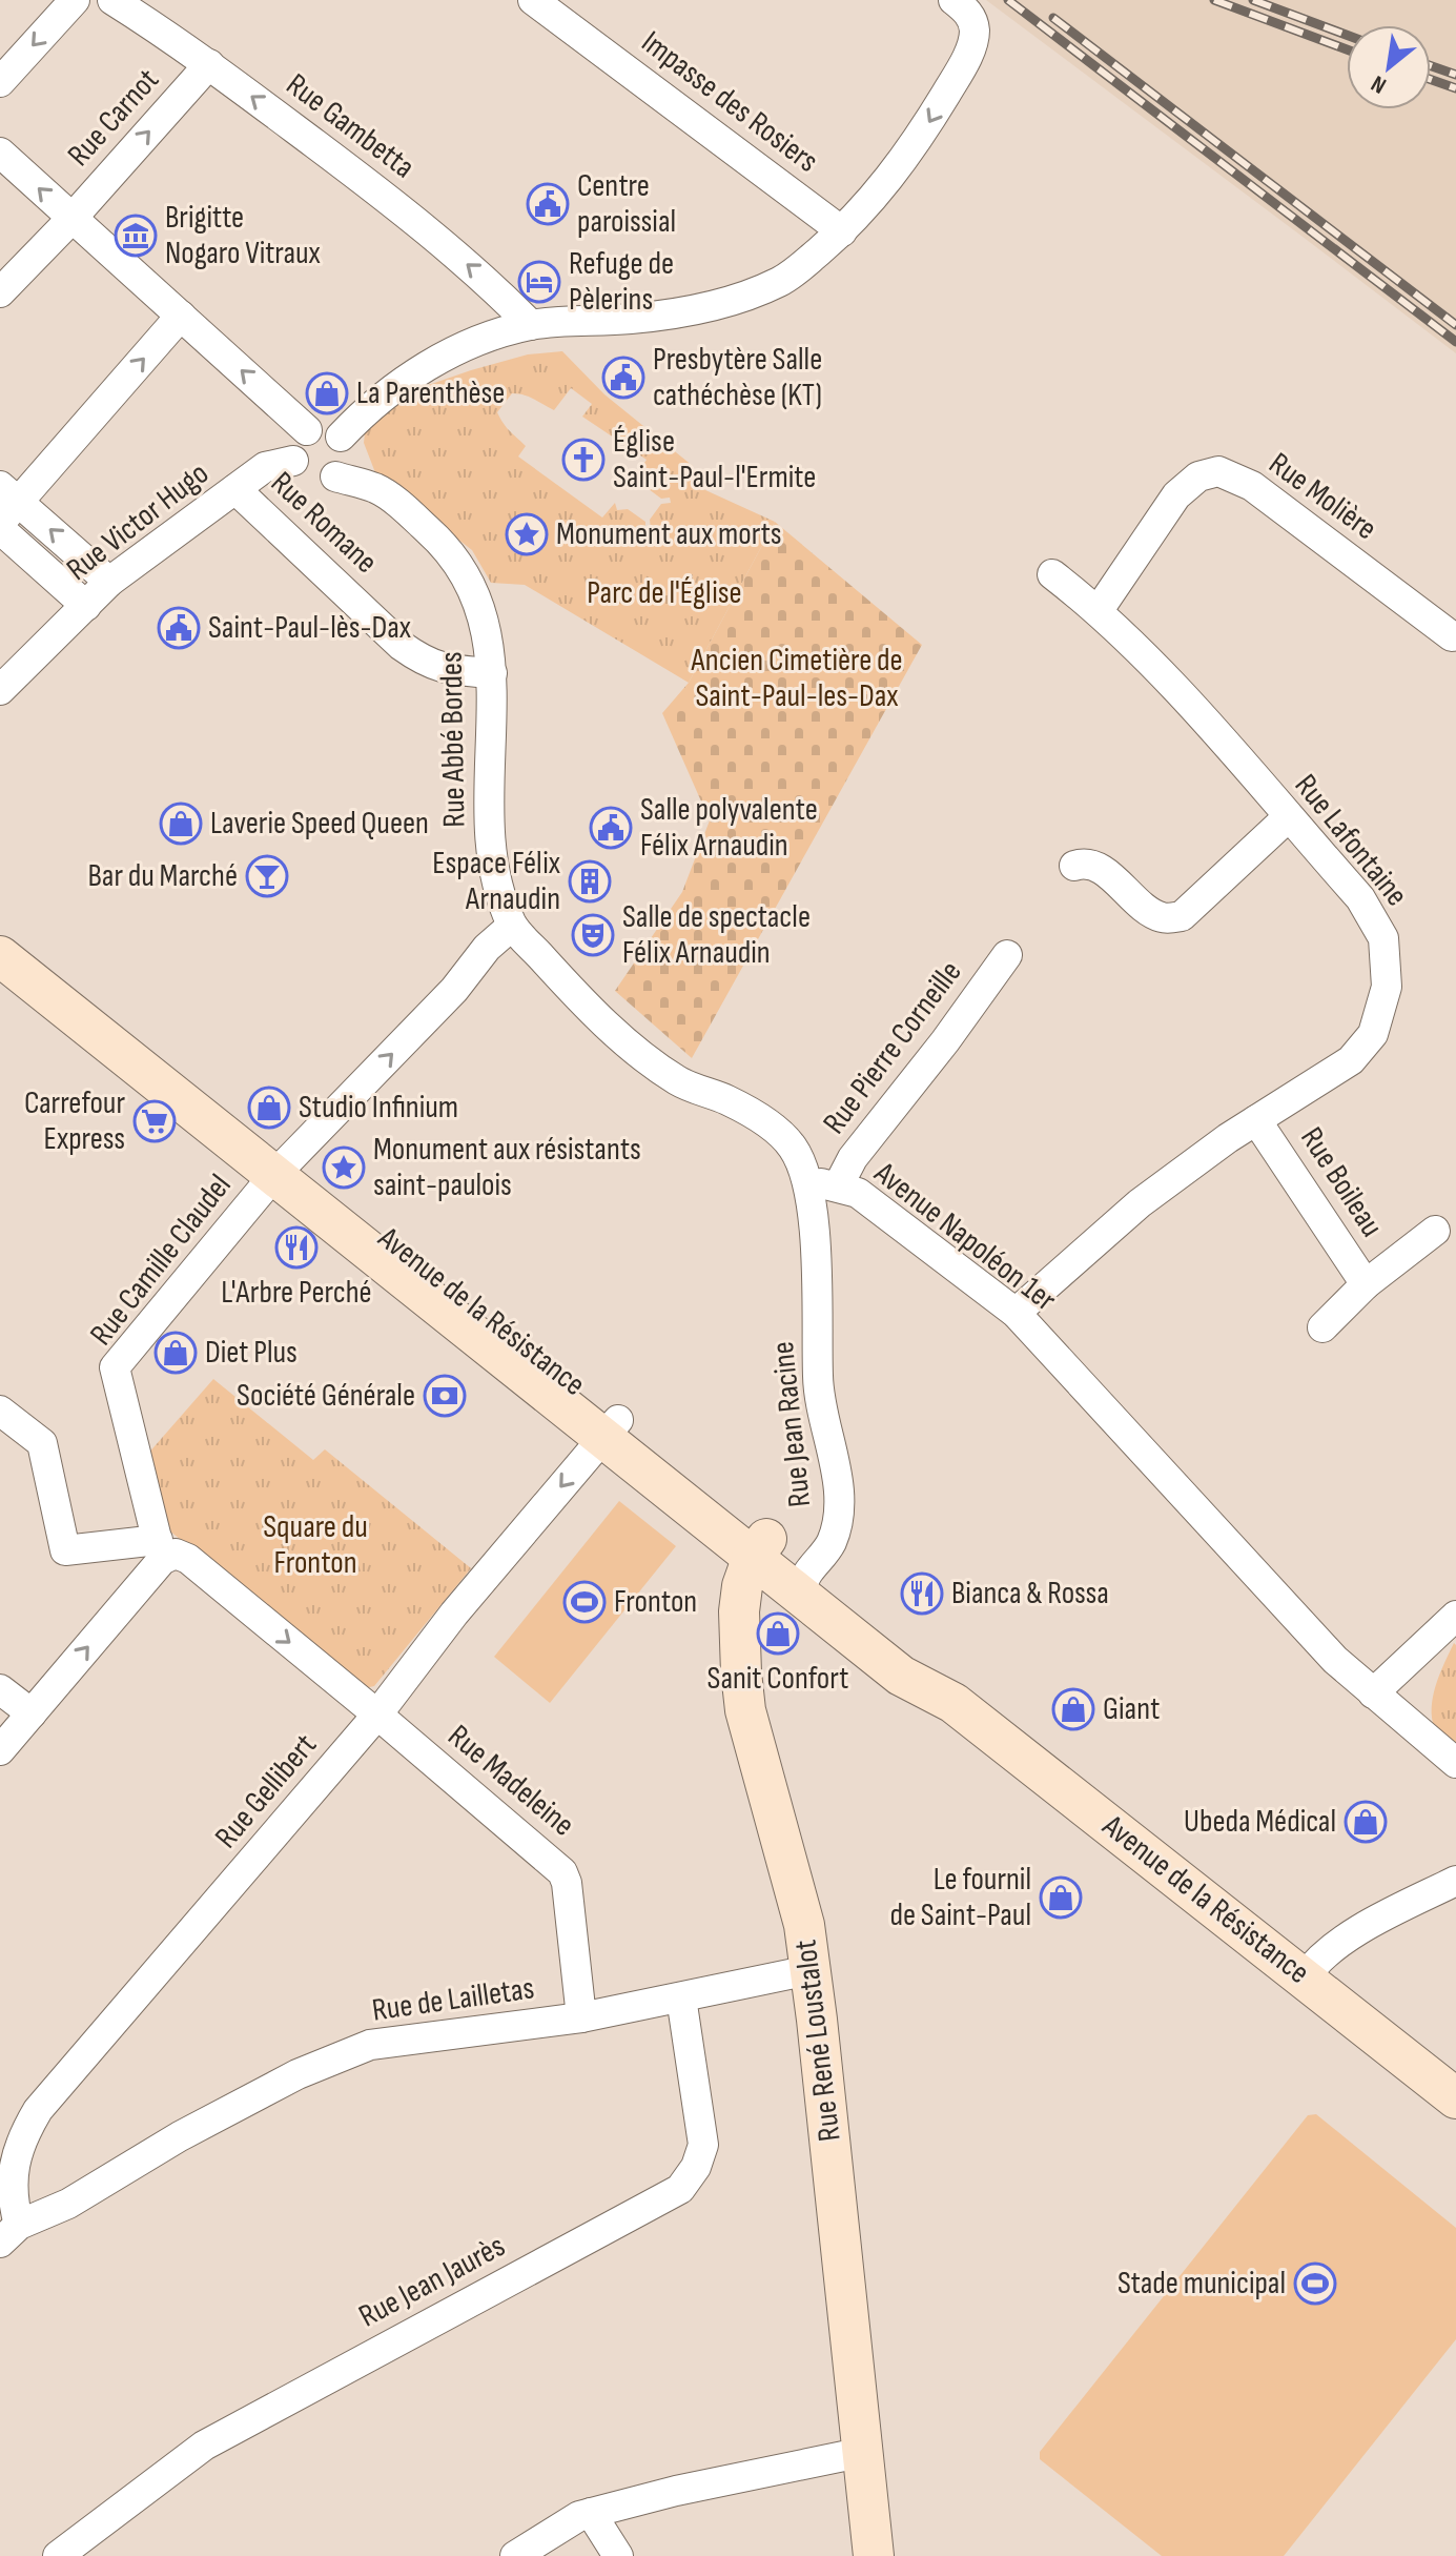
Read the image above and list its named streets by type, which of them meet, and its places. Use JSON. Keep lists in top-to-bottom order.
{
  "streets": {
    "main road": ["Avenue de la Résistance", "Rue René Loustalot"],
    "street": [
      "Impasse des Rosiers",
      "Rue Carnot",
      "Rue Gambetta",
      "Rue Molière",
      "Rue Victor Hugo",
      "Rue Romane",
      "Rue Abbé Bordes",
      "Rue Lafontaine",
      "Rue Pierre Corneille",
      "Rue Boileau",
      "Avenue Napoléon 1er",
      "Rue Camille Claudel",
      "Rue Jean Racine",
      "Rue Madeleine",
      "Rue Gellibert",
      "Rue de Lailletas",
      "Rue Jean Jaurès"
    ]
  },
  "crossings": [
    ["Rue Carnot", "Rue Gambetta"],
    ["Rue Molière", "Rue Lafontaine"],
    ["Rue Victor Hugo", "Rue Romane"],
    ["Rue Victor Hugo", "Rue Abbé Bordes"],
    ["Rue Romane", "Rue Abbé Bordes"],
    ["Rue Lafontaine", "Rue Boileau"],
    ["Rue Lafontaine", "Avenue Napoléon 1er"],
    ["Rue Pierre Corneille", "Avenue Napoléon 1er"],
    ["Rue Pierre Corneille", "Rue Jean Racine"],
    ["Avenue Napoléon 1er", "Rue Jean Racine"],
    ["Rue Camille Claudel", "Avenue de la Résistance"],
    ["Rue Camille Claudel", "Rue Madeleine"],
    ["Avenue de la Résistance", "Rue Jean Racine"],
    ["Avenue de la Résistance", "Rue Gellibert"],
    ["Avenue de la Résistance", "Rue René Loustalot"],
    ["Rue Madeleine", "Rue Gellibert"],
    ["Rue Madeleine", "Rue de Lailletas"],
    ["Rue Gellibert", "Rue de Lailletas"],
    ["Rue de Lailletas", "Rue René Loustalot"],
    ["Rue de Lailletas", "Rue Jean Jaurès"]
  ],
  "one_way": ["Rue Madeleine", "Rue Gellibert"],
  "parks": ["Parc de l'Église", "Ancien Cimetière de Saint-Paul-les-Dax", "Square du Fronton"],
  "places": {
    "public building": [
      "Centre paroissial",
      "Presbytère Salle cathéchèse (KT)",
      "Saint-Paul-lès-Dax",
      "Salle polyvalente Félix Arnaudin"
    ],
    "museum": ["Brigitte Nogaro Vitraux"],
    "hotel": ["Refuge de Pèlerins"],
    "shop": [
      "La Parenthèse",
      "Laverie Speed Queen",
      "Studio Infinium",
      "Diet Plus",
      "Sanit Confort",
      "Giant",
      "Ubeda Médical",
      "Le fournil de Saint-Paul"
    ],
    "church": ["Église Saint-Paul-l'Ermite"],
    "place": ["Monument aux morts", "Monument aux résistants saint-paulois"],
    "bar": ["Bar du Marché"],
    "building": ["Espace Félix Arnaudin"],
    "theatre": ["Salle de spectacle Félix Arnaudin"],
    "supermarket": ["Carrefour Express"],
    "restaurant": ["L'Arbre Perché", "Bianca & Rossa"],
    "bank": ["Société Générale"],
    "sports": ["Fronton", "Stade municipal"]
  },
  "north": "bottom left"
}
